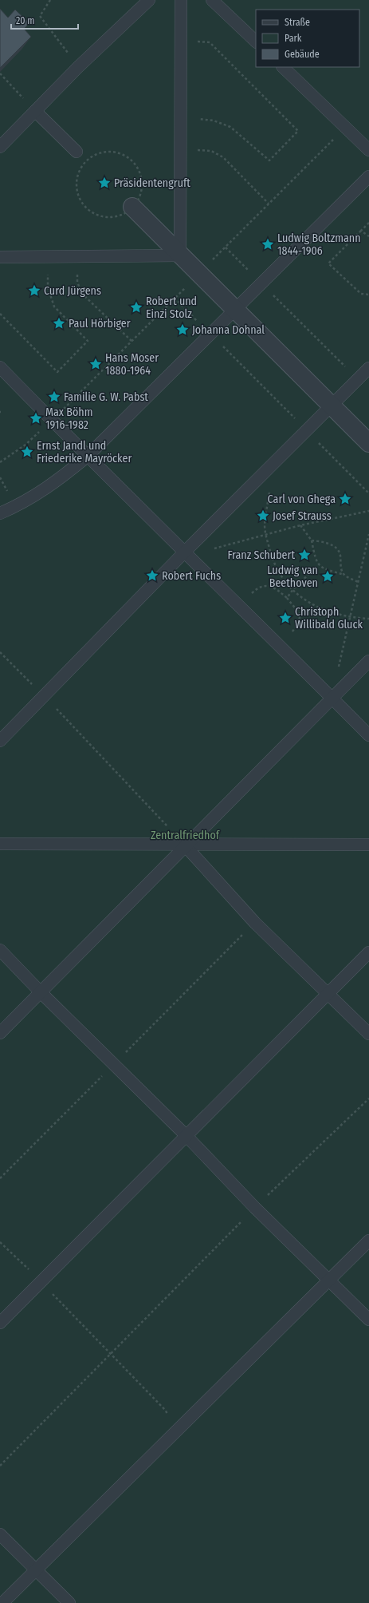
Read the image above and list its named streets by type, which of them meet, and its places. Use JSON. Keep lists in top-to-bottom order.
{
  "parks": ["Zentralfriedhof"],
  "places": {
    "place": [
      "Präsidentengruft",
      "Ludwig Boltzmann 1844-1906",
      "Curd Jürgens",
      "Robert und Einzi Stolz",
      "Paul Hörbiger",
      "Johanna Dohnal",
      "Hans Moser 1880-1964",
      "Familie G. W. Pabst",
      "Max Böhm 1916-1982",
      "Ernst Jandl und Friederike Mayröcker",
      "Carl von Ghega",
      "Josef Strauss",
      "Franz Schubert",
      "Robert Fuchs",
      "Ludwig van Beethoven",
      "Christoph Willibald Gluck"
    ]
  },
  "legend": ["Straße", "Park", "Gebäude"],
  "scale_bar": "20 m"
}
